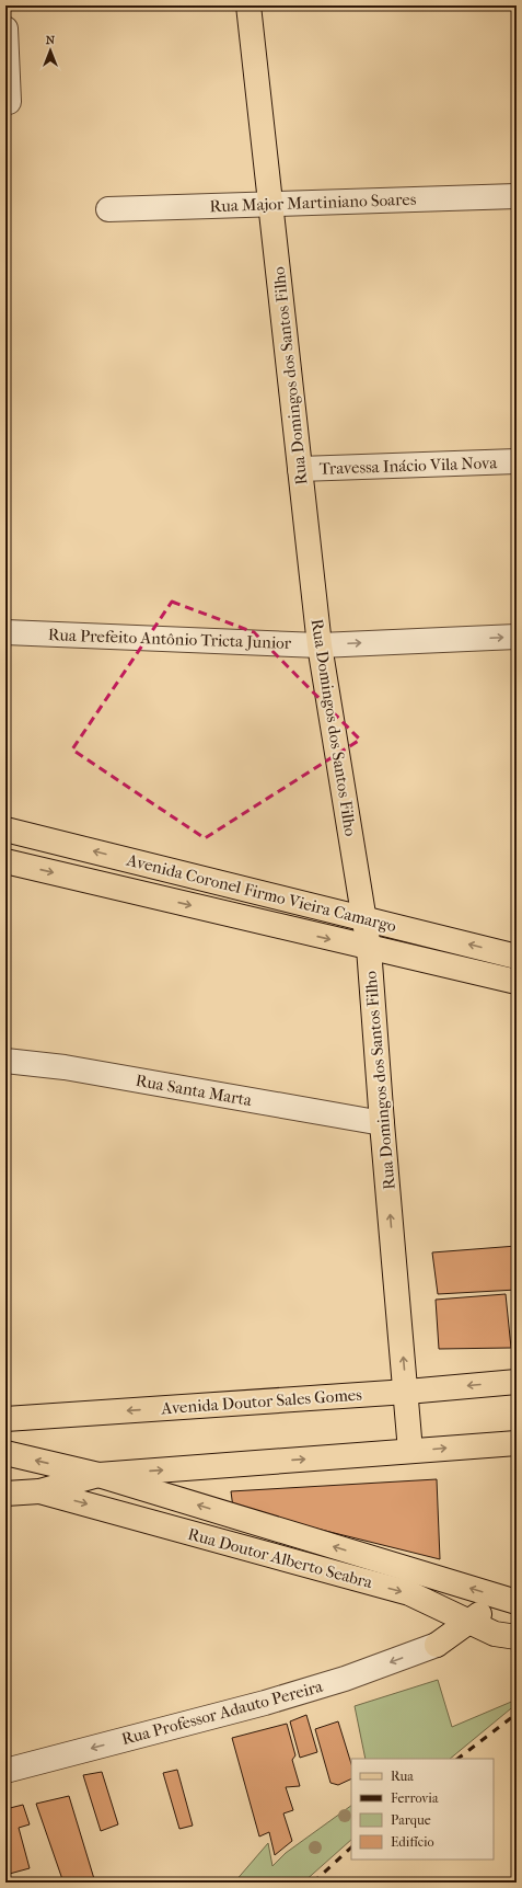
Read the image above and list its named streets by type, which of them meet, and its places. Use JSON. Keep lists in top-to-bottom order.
{
  "streets": {
    "main road": [
      "Rua Domingos dos Santos Filho",
      "Avenida Coronel Firmo Vieira Camargo",
      "Avenida Doutor Sales Gomes",
      "Rua Doutor Alberto Seabra"
    ],
    "street": [
      "Rua Major Martiniano Soares",
      "Travessa Inácio Vila Nova",
      "Rua Prefeito Antônio Tricta Junior",
      "Rua Santa Marta",
      "Rua Professor Adauto Pereira"
    ]
  },
  "crossings": [
    ["Rua Major Martiniano Soares", "Rua Domingos dos Santos Filho"],
    ["Rua Domingos dos Santos Filho", "Travessa Inácio Vila Nova"],
    ["Rua Domingos dos Santos Filho", "Rua Prefeito Antônio Tricta Junior"],
    ["Rua Domingos dos Santos Filho", "Avenida Coronel Firmo Vieira Camargo"],
    ["Rua Domingos dos Santos Filho", "Rua Santa Marta"],
    ["Rua Domingos dos Santos Filho", "Avenida Doutor Sales Gomes"]
  ],
  "one_way": ["Rua Prefeito Antônio Tricta Junior", "Rua Professor Adauto Pereira"],
  "legend": [
    "Rua",
    "Ferrovia",
    "Parque",
    "Edifício"
  ],
  "north": "top"
}
